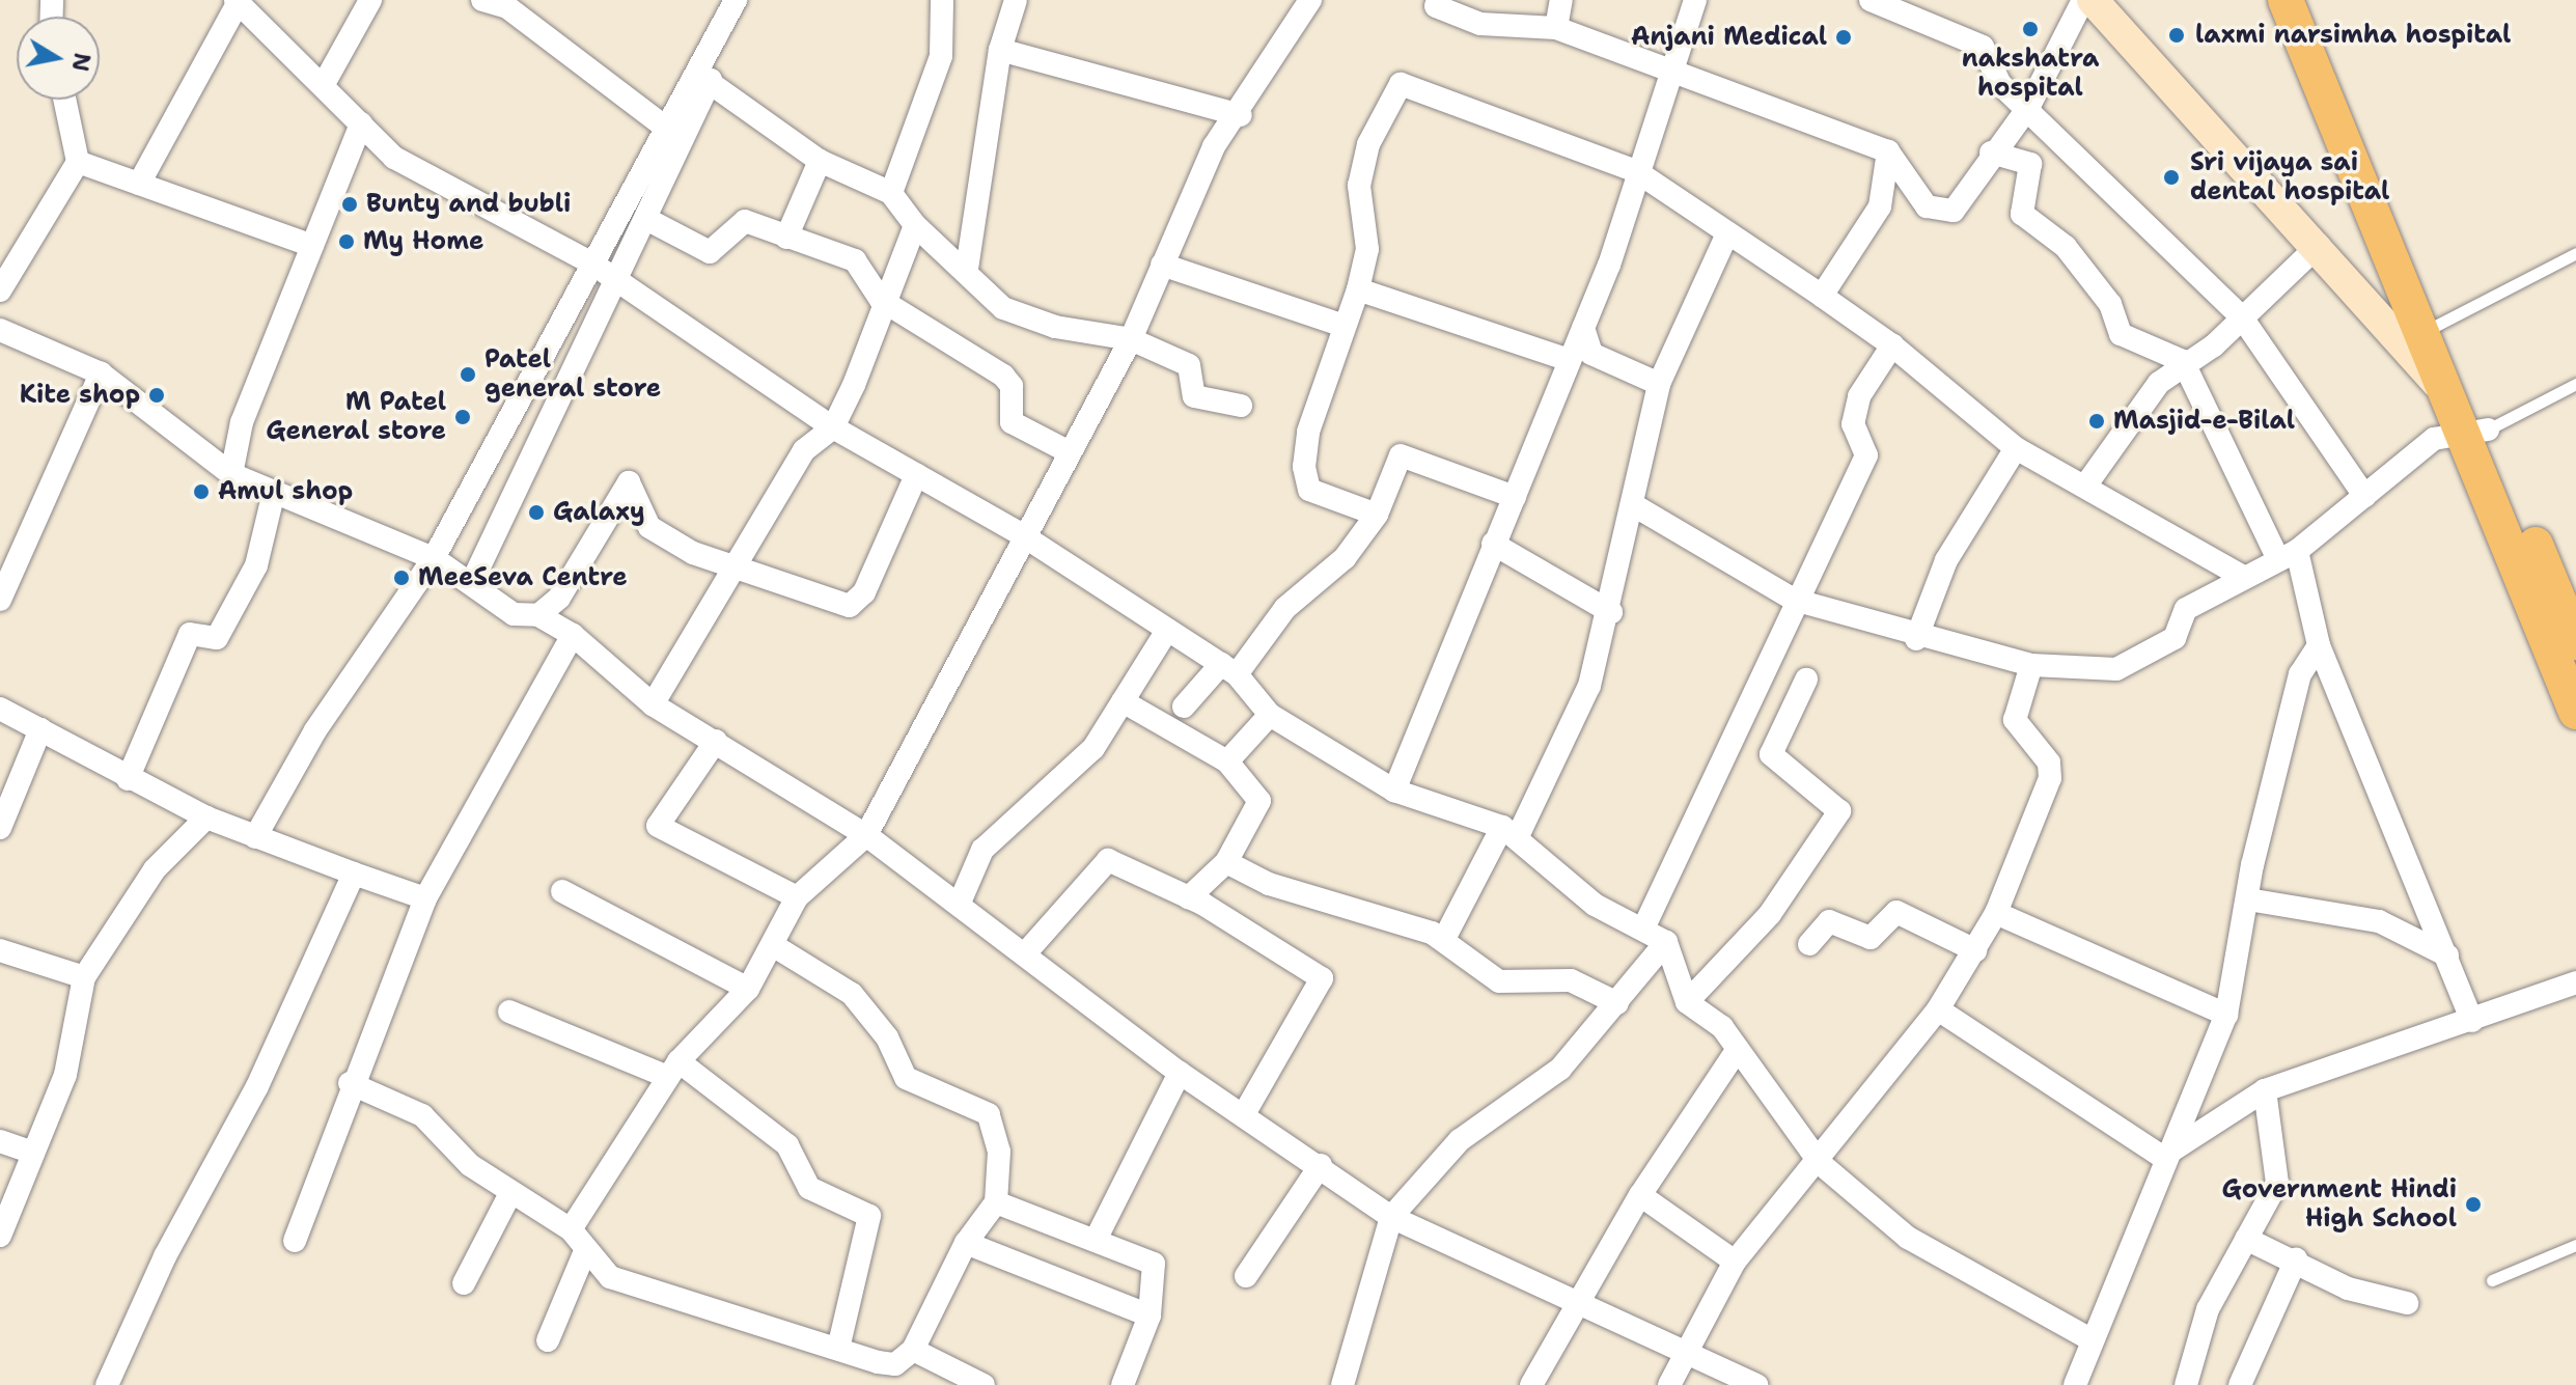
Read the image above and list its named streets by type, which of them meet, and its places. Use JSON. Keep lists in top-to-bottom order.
{
  "places": [
    "nakshatra hospital",
    "laxmi narsimha hospital",
    "Anjani Medical",
    "Sri vijaya sai dental hospital",
    "Bunty and bubli",
    "My Home",
    "Patel general store",
    "Kite shop",
    "M Patel General store",
    "Masjid-e-Bilal",
    "Amul shop",
    "Galaxy",
    "MeeSeva Centre",
    "Government Hindi High School"
  ],
  "north": "right"
}
